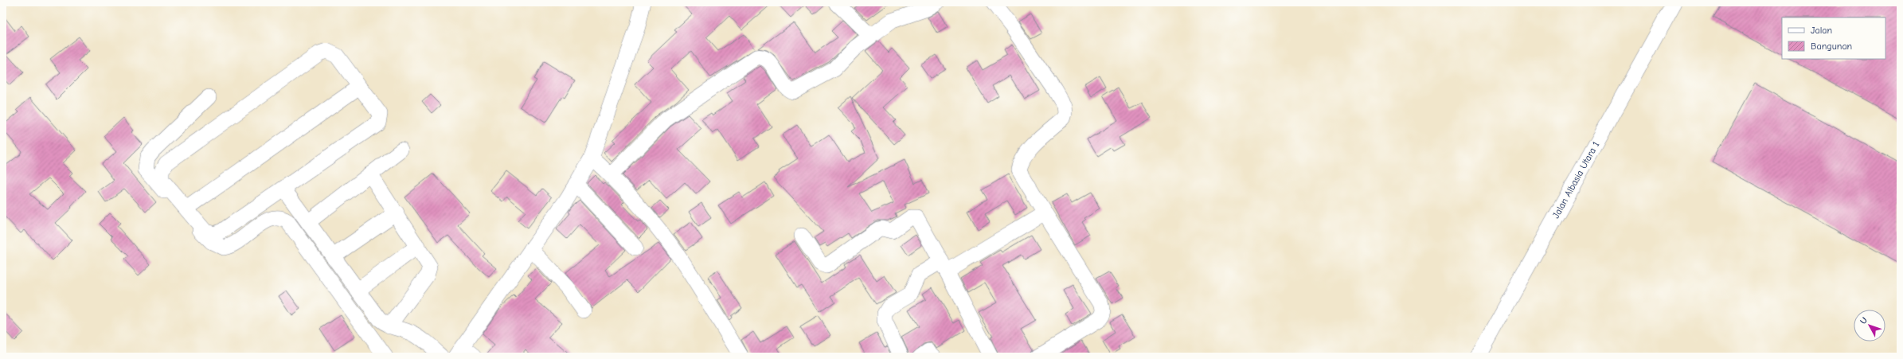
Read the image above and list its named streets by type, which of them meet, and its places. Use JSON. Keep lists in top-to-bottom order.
{
  "streets": {
    "street": ["Jalan Albasia Utara 1"]
  },
  "legend": ["Jalan", "Bangunan"],
  "north": "top left"
}
